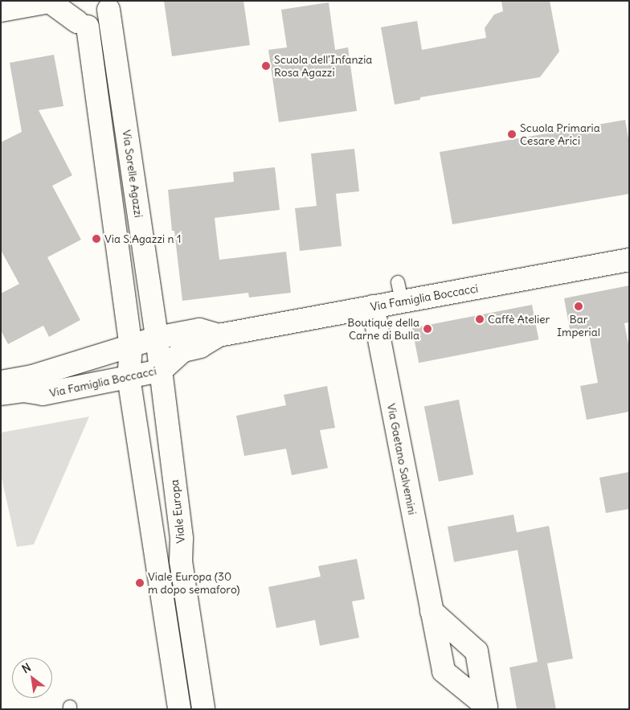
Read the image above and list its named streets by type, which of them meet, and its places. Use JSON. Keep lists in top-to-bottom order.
{
  "streets": {
    "street": [
      "Via Sorelle Agazzi",
      "Via Famiglia Boccacci",
      "Via Gaetano Salvemini",
      "Viale Europa"
    ]
  },
  "crossings": [
    ["Via Sorelle Agazzi", "Via Famiglia Boccacci"],
    ["Via Sorelle Agazzi", "Viale Europa"],
    ["Via Famiglia Boccacci", "Via Gaetano Salvemini"],
    ["Via Famiglia Boccacci", "Viale Europa"]
  ],
  "places": [
    "Scuola dell'Infanzia Rosa Agazzi",
    "Scuola Primaria Cesare Arici",
    "Via S.Agazzi n 1",
    "Bar Imperial",
    "Caffè Atelier",
    "Boutique della Carne di Bulla",
    "Viale Europa (30 m dopo semaforo)"
  ],
  "north": "top left"
}
